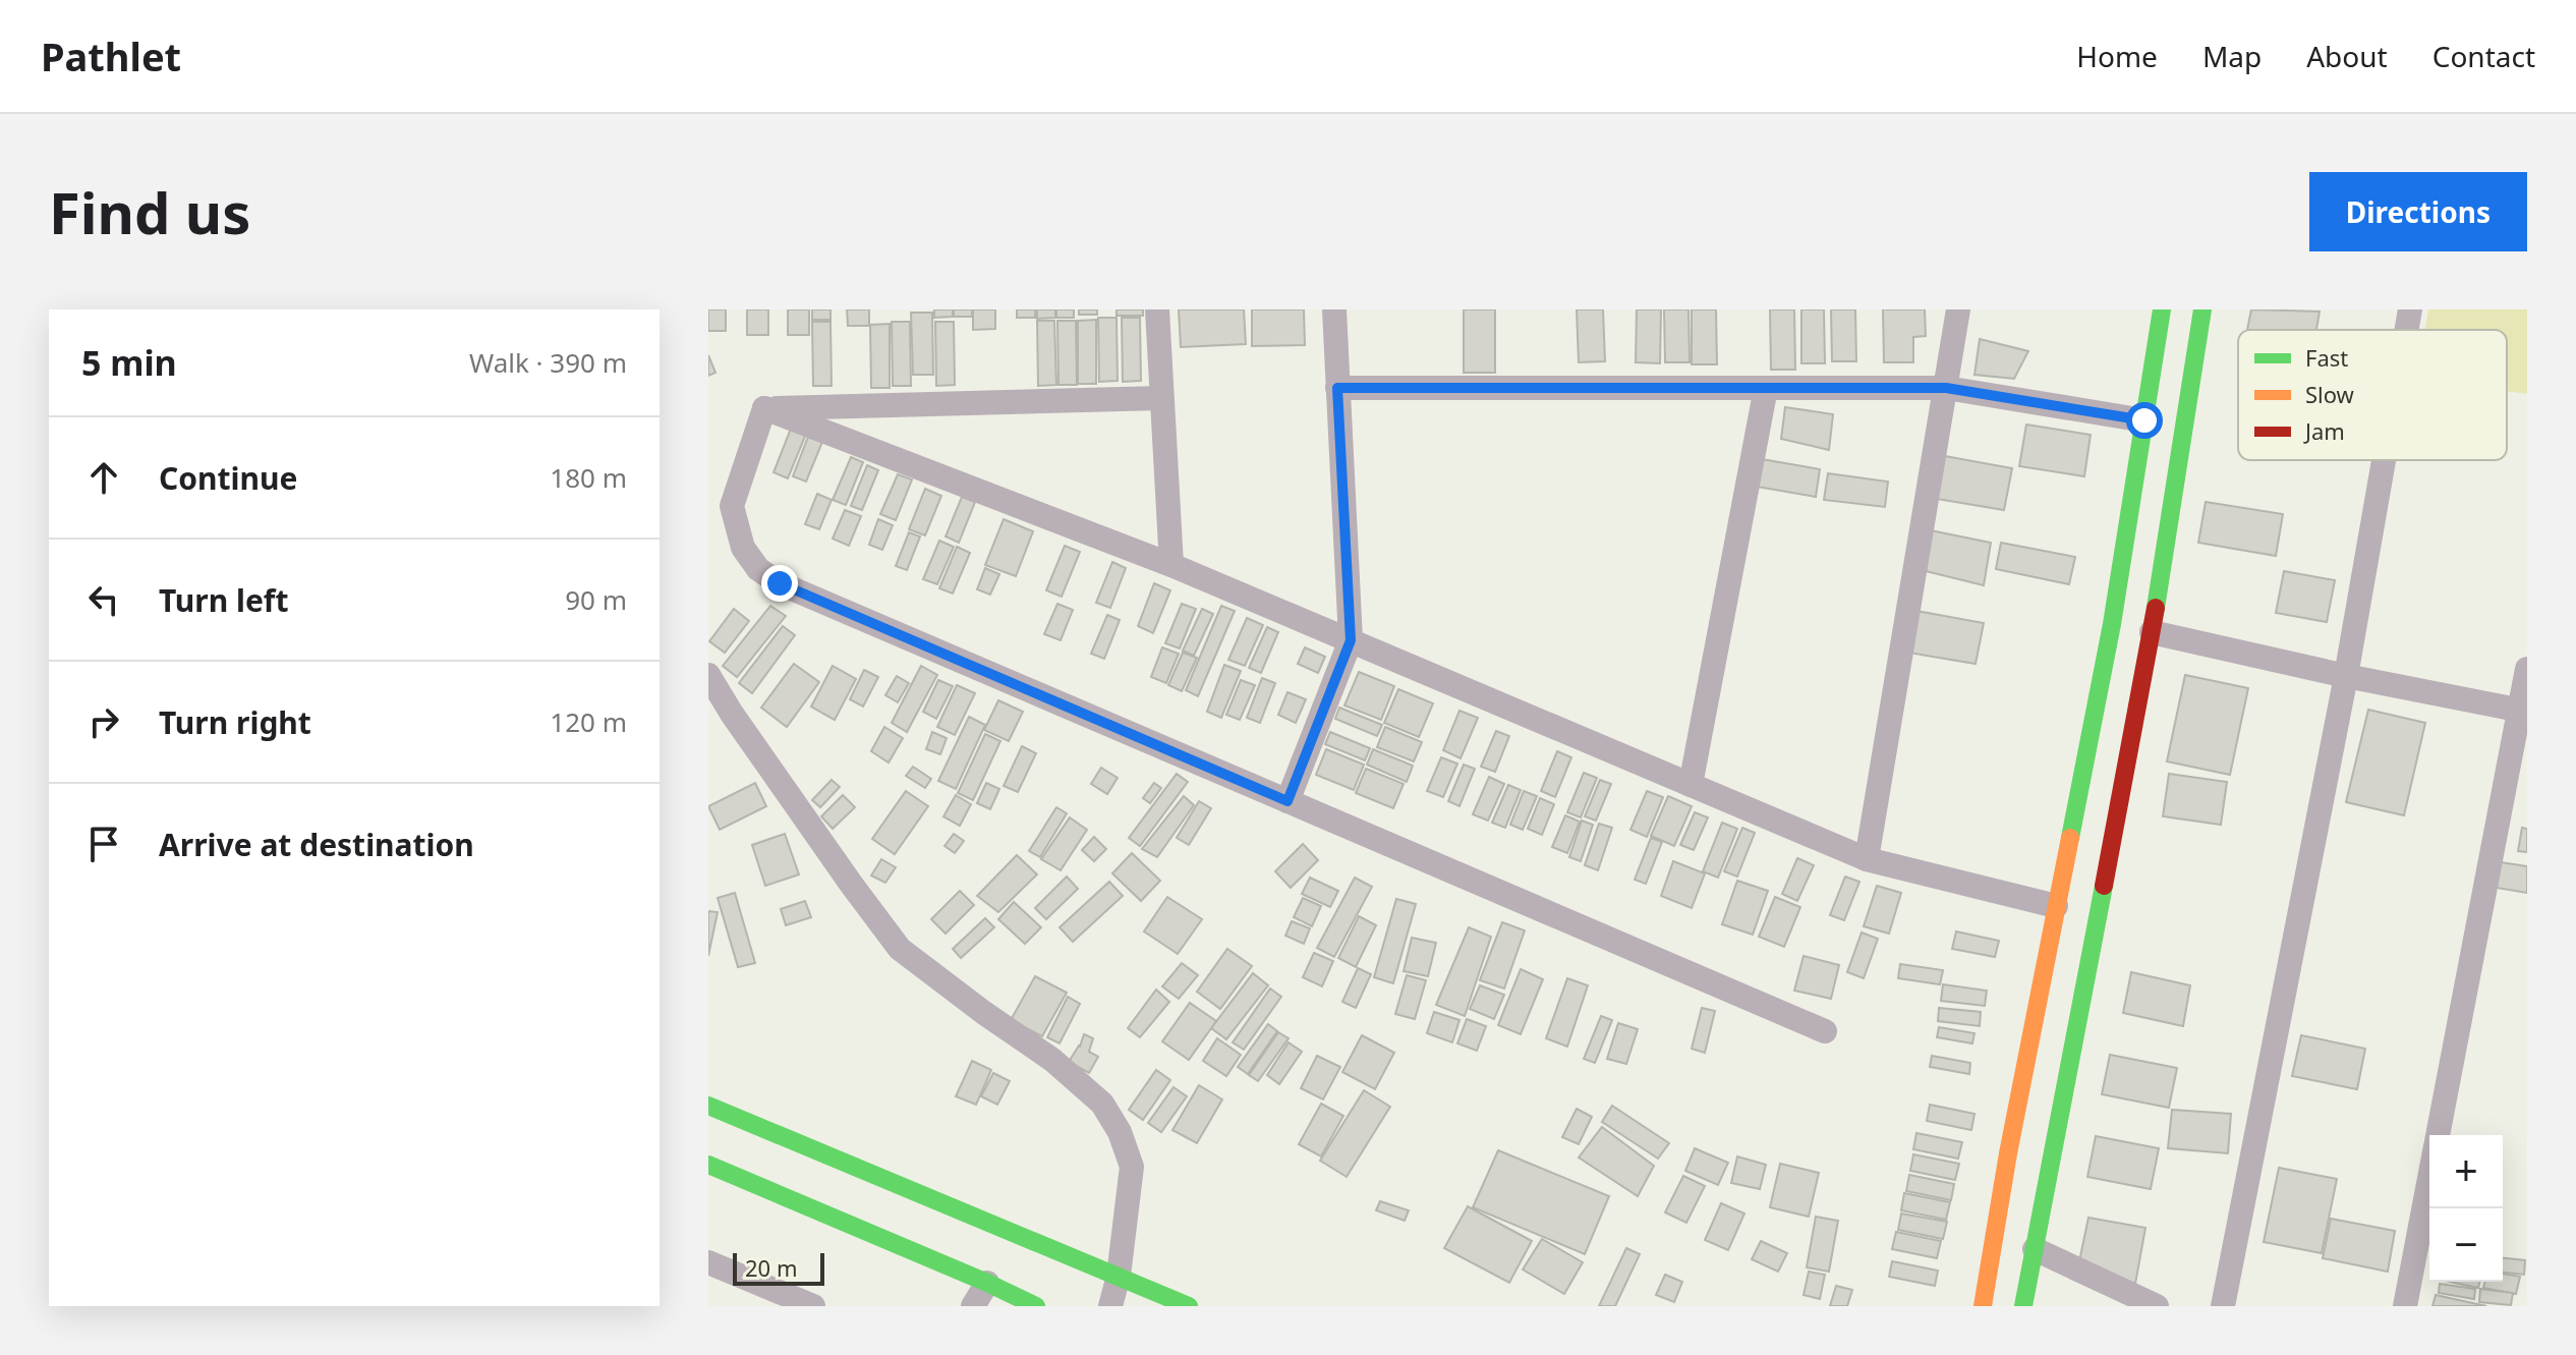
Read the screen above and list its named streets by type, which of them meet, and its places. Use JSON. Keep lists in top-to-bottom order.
{
  "legend": ["Fast", "Slow", "Jam"],
  "scale_bar": "20 m",
  "page": {
    "header": "Pathlet",
    "nav": [
      "Home",
      "Map",
      "About",
      "Contact"
    ],
    "buttons": "Directions",
    "title": "Find us",
    "heading": ["5 min", "Walk · 390 m"],
    "list": [
      ["Continue", "180 m"],
      ["Turn left", "90 m"],
      ["Turn right", "120 m"],
      "Arrive at destination"
    ],
    "map_buttons": ["+", "−"],
    "scale": "20 m"
  }
}
